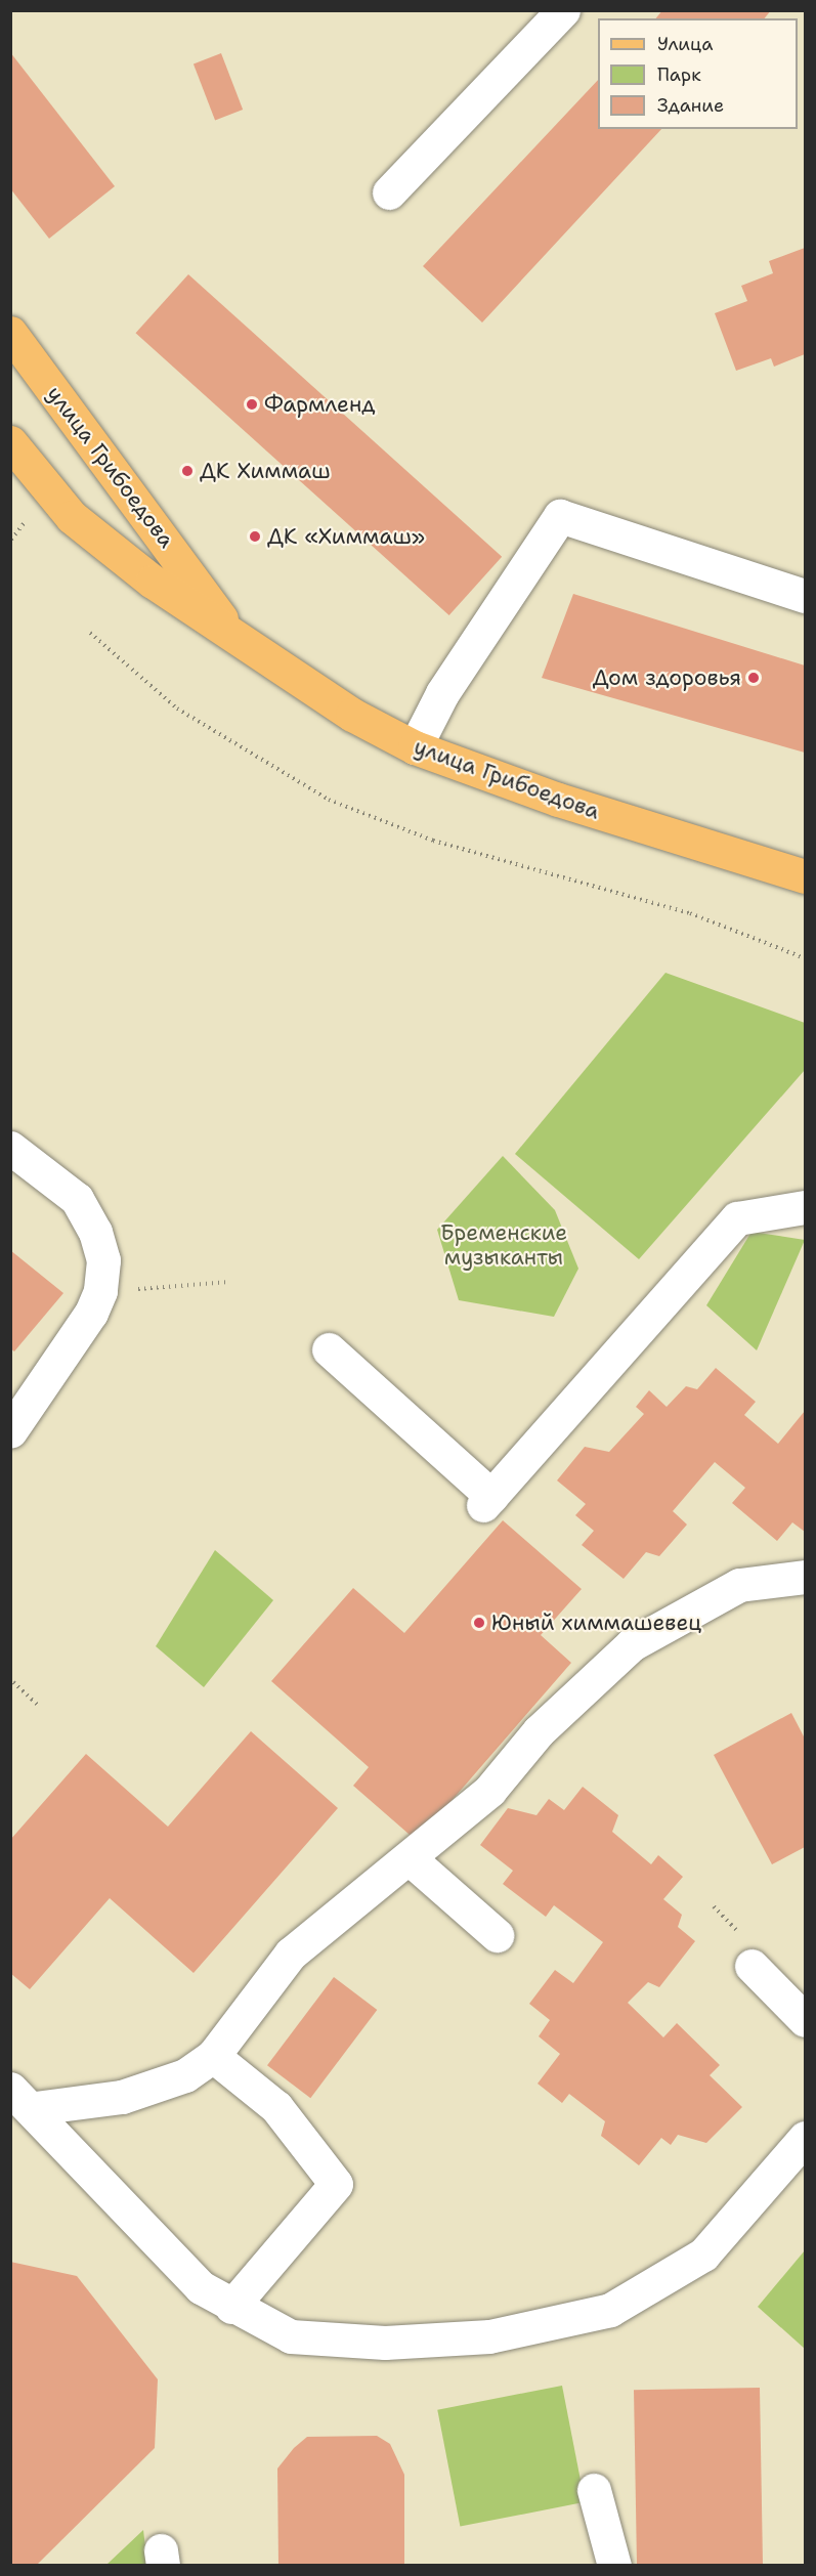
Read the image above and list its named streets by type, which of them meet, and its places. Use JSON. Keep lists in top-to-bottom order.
{
  "streets": {
    "main road": ["улица Грибоедова"]
  },
  "parks": ["Бременские музыканты"],
  "places": [
    "Фармленд",
    "ДК Химмаш",
    "ДК «Химмаш»",
    "Дом здоровья",
    "Юный химмашевец"
  ],
  "legend": ["Улица", "Парк", "Здание"]
}
